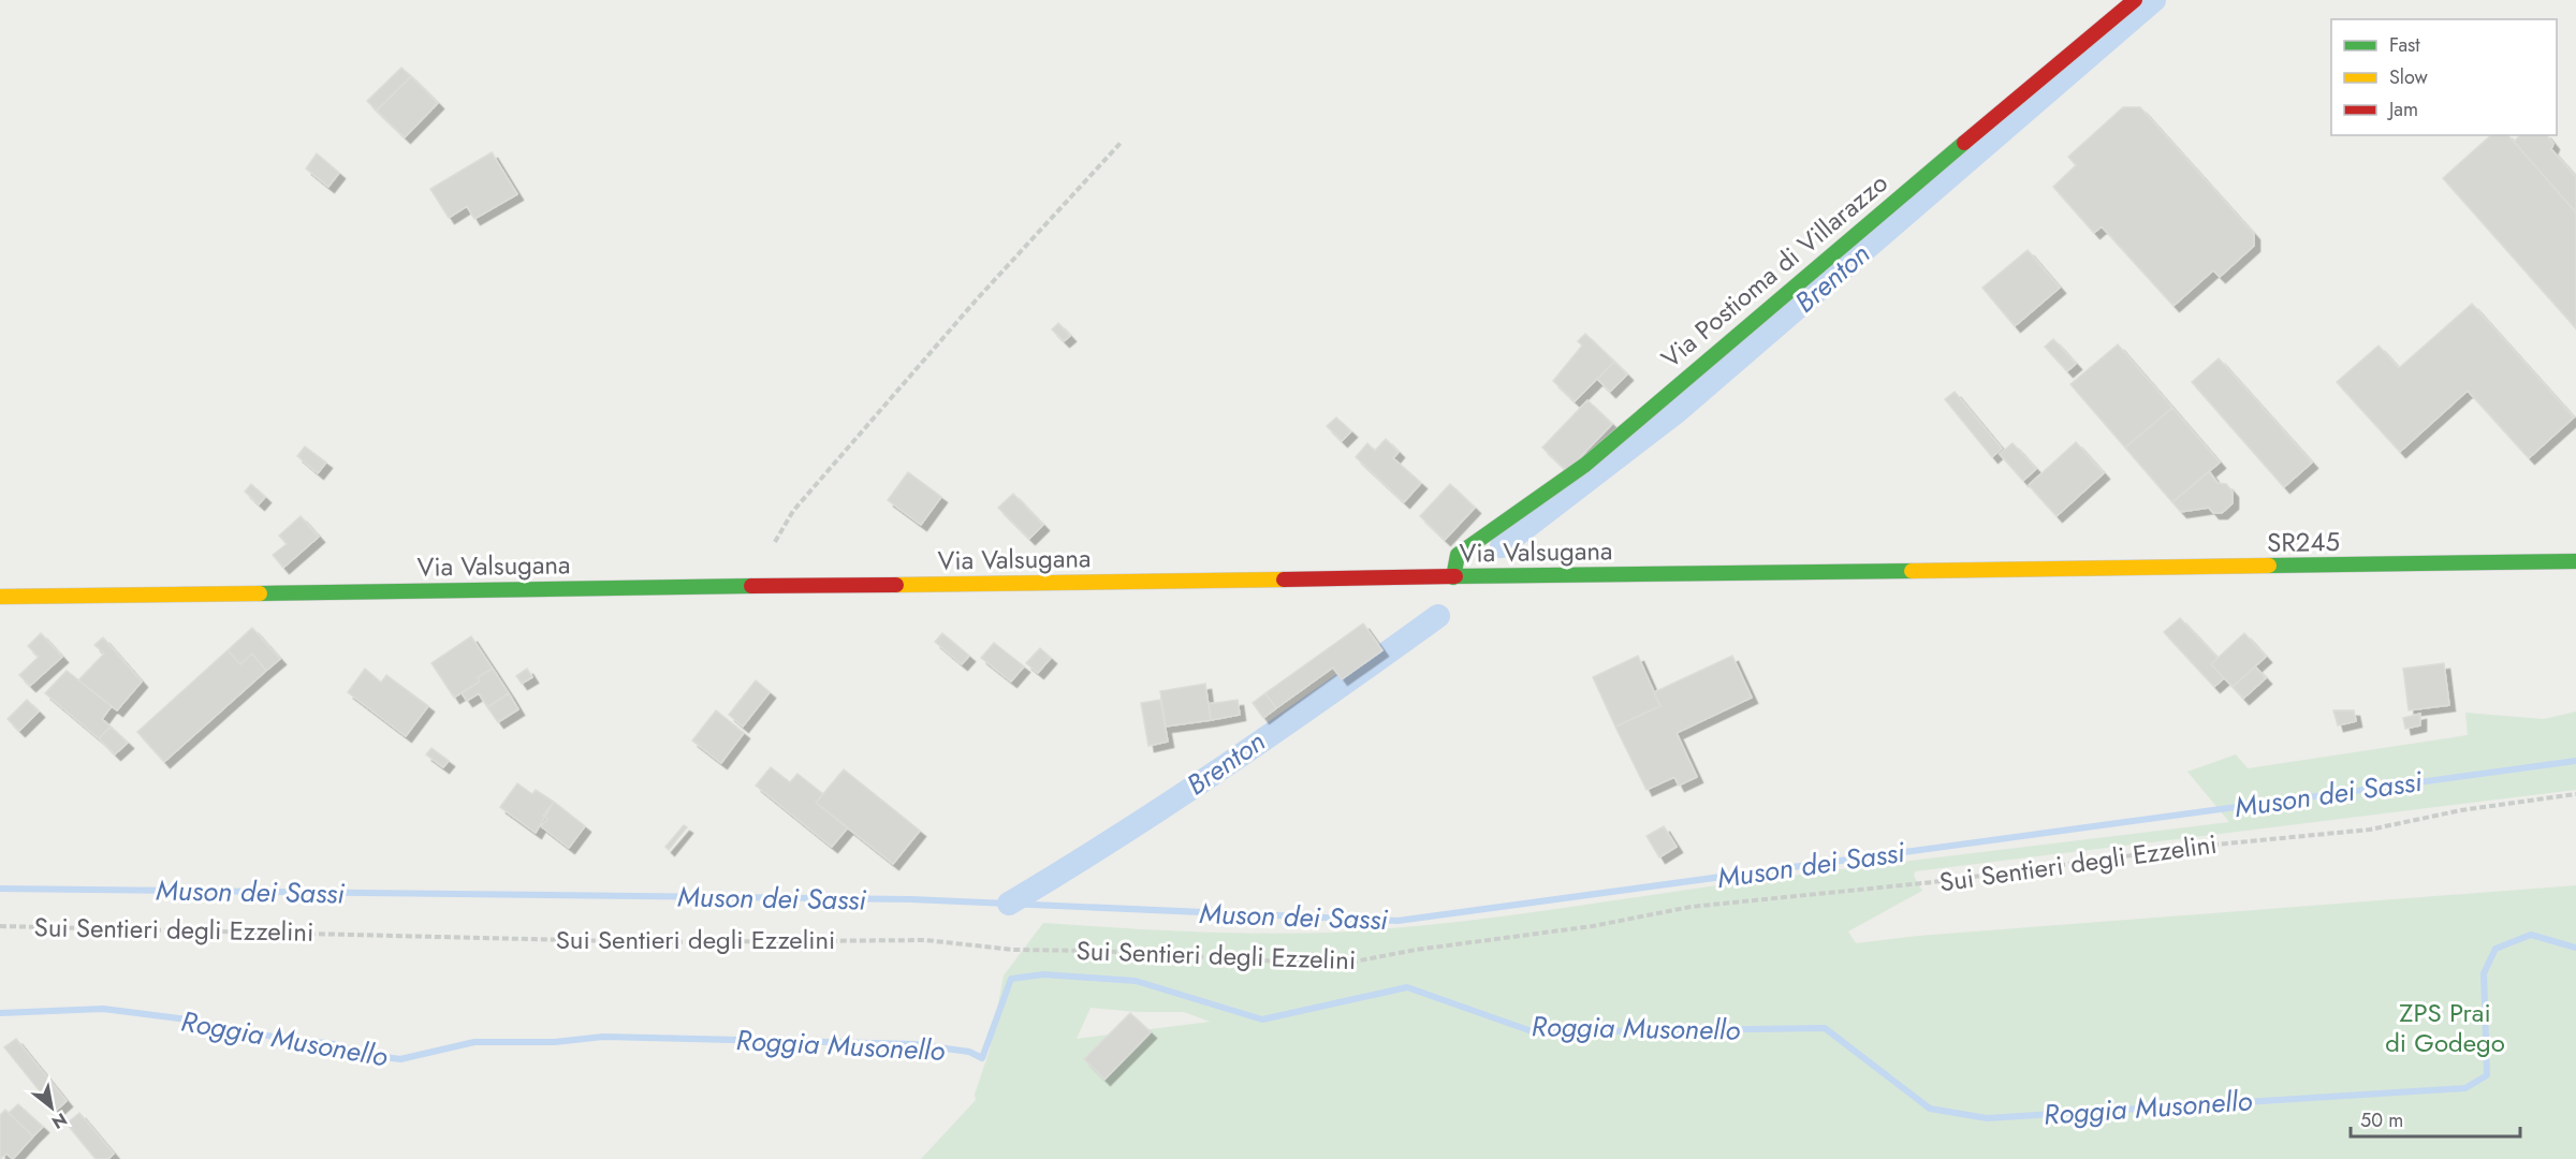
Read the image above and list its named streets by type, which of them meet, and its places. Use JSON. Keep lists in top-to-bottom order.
{
  "streets": {
    "main road": ["Via Postioma di Villarazzo", "SR245", "Via Valsugana"],
    "path": ["Sui Sentieri degli Ezzelini"]
  },
  "crossings": [
    ["Via Postioma di Villarazzo", "Via Valsugana"],
    ["SR245", "Via Valsugana"]
  ],
  "water": ["Brenton", "Muson dei Sassi", "Roggia Musonello"],
  "parks": ["ZPS Prai di Godego"],
  "legend": ["Fast", "Slow", "Jam"],
  "scale_bar": "50 m",
  "north": "bottom right"
}
